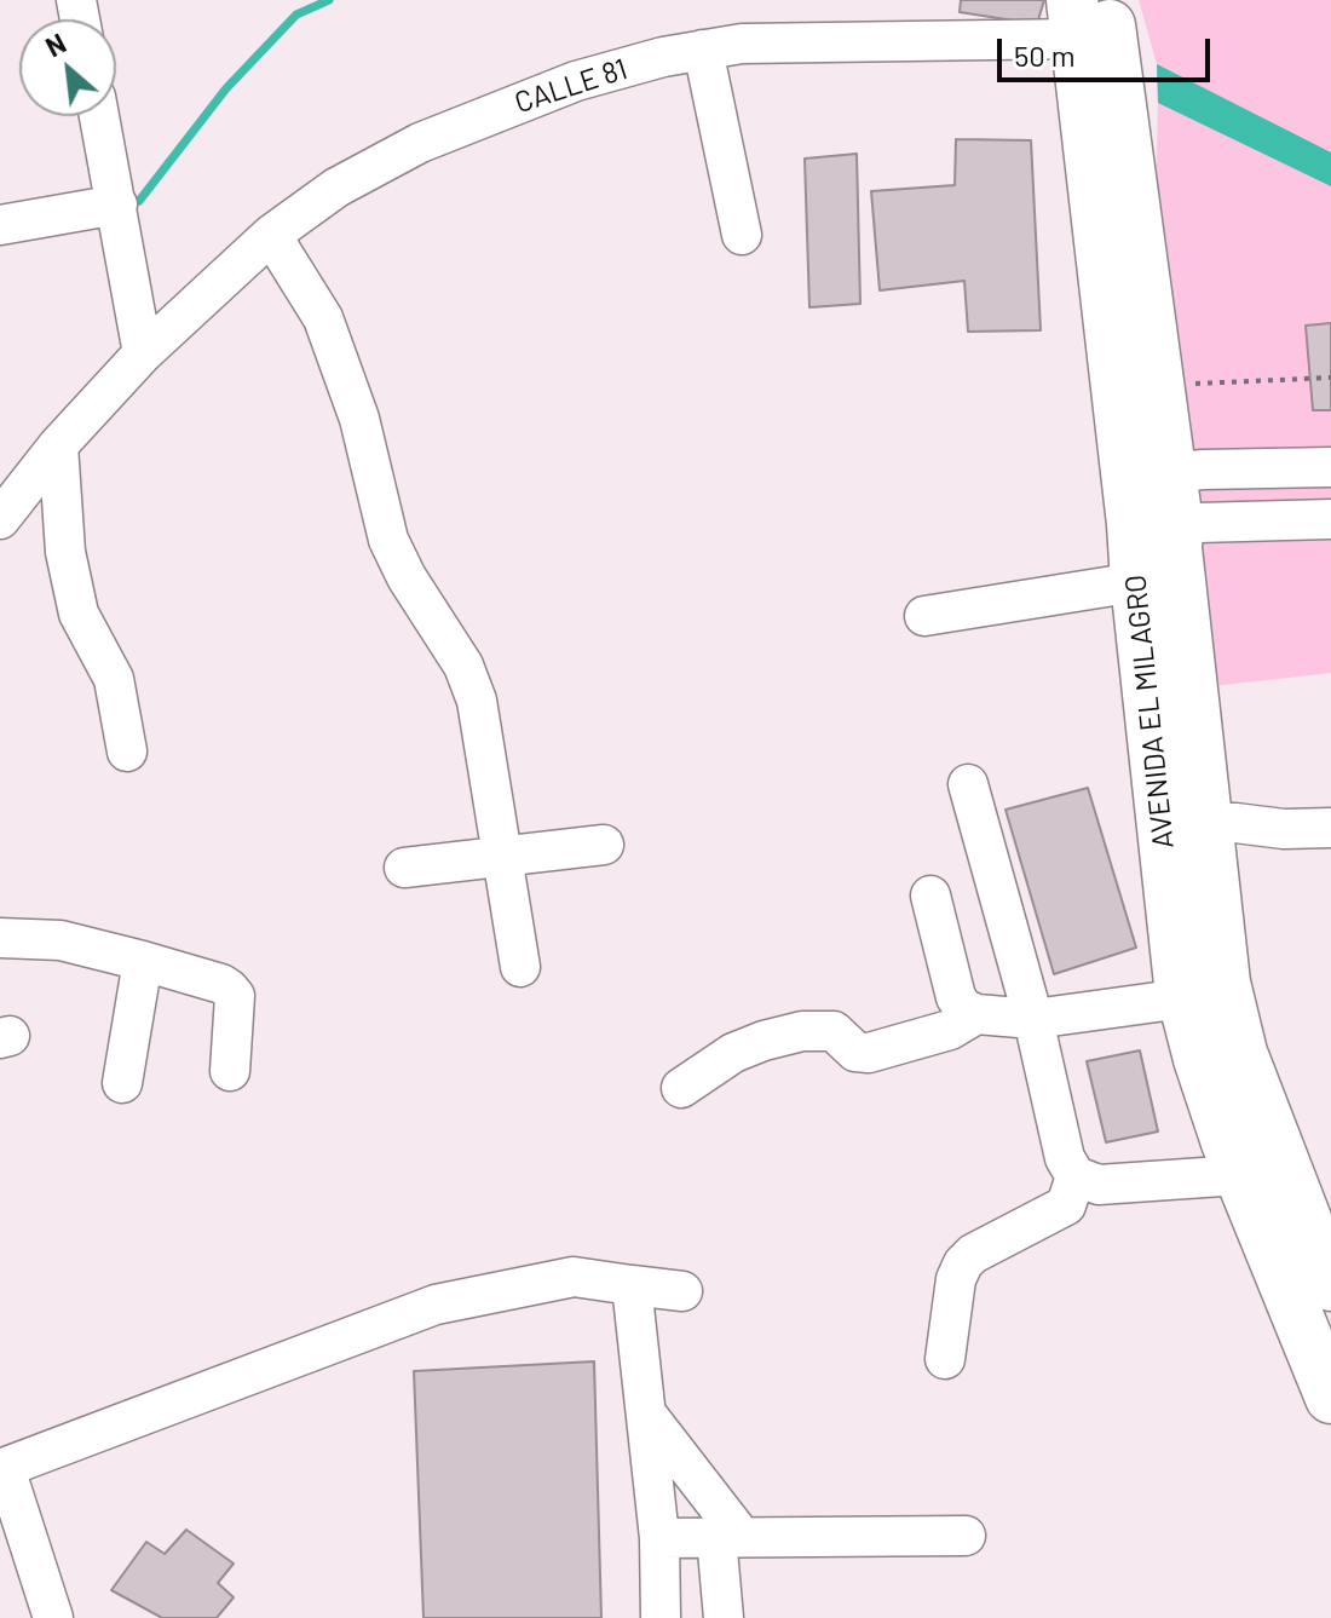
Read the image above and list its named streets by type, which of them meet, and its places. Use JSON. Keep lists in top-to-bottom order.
{
  "streets": {
    "main road": ["AVENIDA EL MILAGRO"],
    "street": ["CALLE 81"]
  },
  "crossings": [
    ["CALLE 81", "AVENIDA EL MILAGRO"]
  ],
  "scale_bar": "50 m",
  "north": "top left"
}
